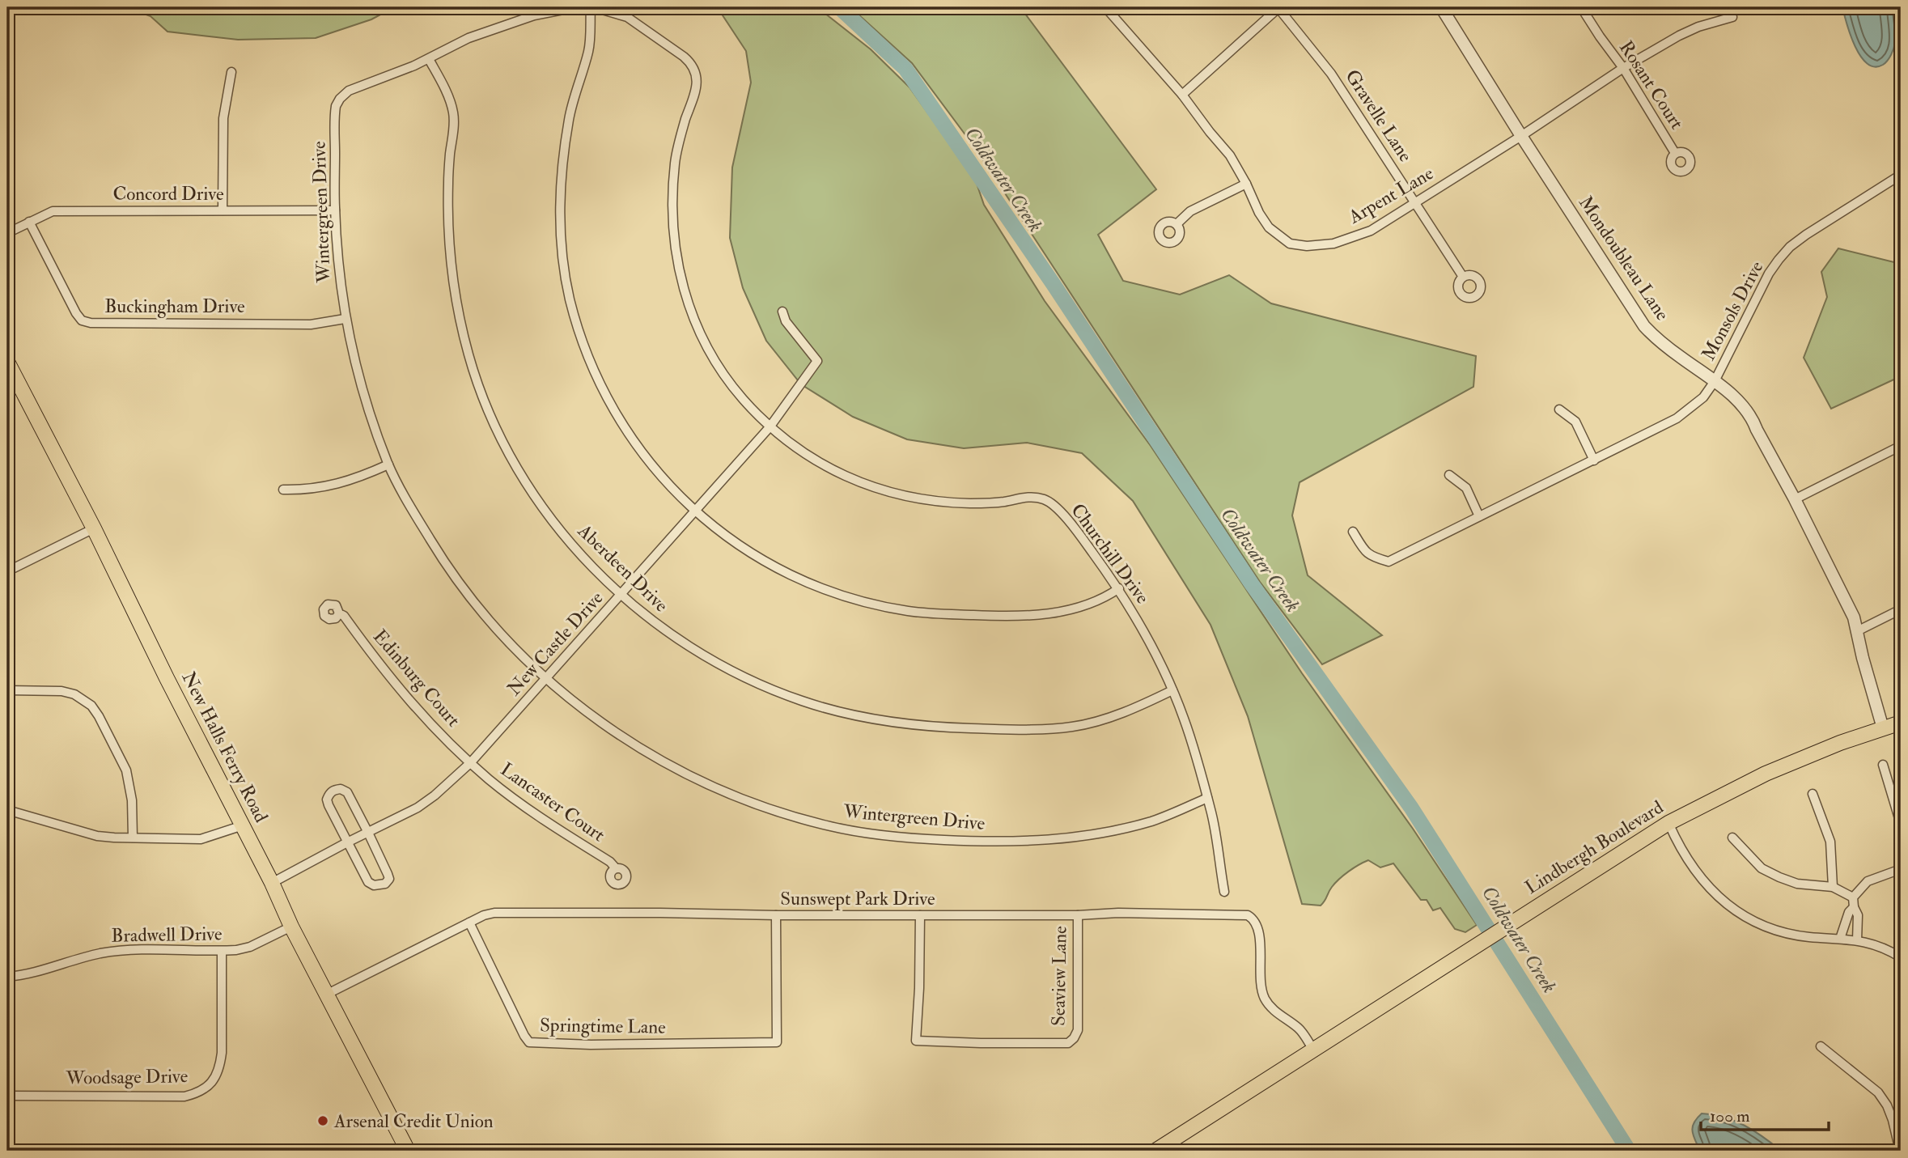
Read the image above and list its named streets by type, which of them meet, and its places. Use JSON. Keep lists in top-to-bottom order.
{
  "streets": {
    "main road": ["New Halls Ferry Road", "Lindbergh Boulevard"],
    "street": [
      "Rosant Court",
      "Gravelle Lane",
      "Concord Drive",
      "Arpent Lane",
      "Wintergreen Drive",
      "Mondoubleau Lane",
      "Buckingham Drive",
      "Monsols Drive",
      "Churchill Drive",
      "Aberdeen Drive",
      "New Castle Drive",
      "Edinburg Court",
      "Lancaster Court",
      "Sunswept Park Drive",
      "Bradwell Drive",
      "Seaview Lane",
      "Springtime Lane",
      "Woodsage Drive"
    ]
  },
  "crossings": [
    ["Rosant Court", "Arpent Lane"],
    ["Gravelle Lane", "Arpent Lane"],
    ["Concord Drive", "Wintergreen Drive"],
    ["Concord Drive", "Buckingham Drive"],
    ["Arpent Lane", "Mondoubleau Lane"],
    ["Wintergreen Drive", "Buckingham Drive"],
    ["Wintergreen Drive", "Churchill Drive"],
    ["Wintergreen Drive", "Aberdeen Drive"],
    ["Wintergreen Drive", "New Castle Drive"],
    ["Mondoubleau Lane", "Monsols Drive"],
    ["Mondoubleau Lane", "Lindbergh Boulevard"],
    ["Churchill Drive", "Aberdeen Drive"],
    ["Churchill Drive", "New Castle Drive"],
    ["Aberdeen Drive", "New Castle Drive"],
    ["New Castle Drive", "Edinburg Court"],
    ["New Castle Drive", "New Halls Ferry Road"],
    ["New Castle Drive", "Lancaster Court"],
    ["Edinburg Court", "Lancaster Court"],
    ["New Halls Ferry Road", "Sunswept Park Drive"],
    ["New Halls Ferry Road", "Bradwell Drive"],
    ["Lindbergh Boulevard", "Sunswept Park Drive"],
    ["Sunswept Park Drive", "Seaview Lane"],
    ["Sunswept Park Drive", "Springtime Lane"],
    ["Bradwell Drive", "Woodsage Drive"]
  ],
  "water": ["Coldwater Creek"],
  "places": ["Arsenal Credit Union"],
  "scale_bar": "100 m"
}
